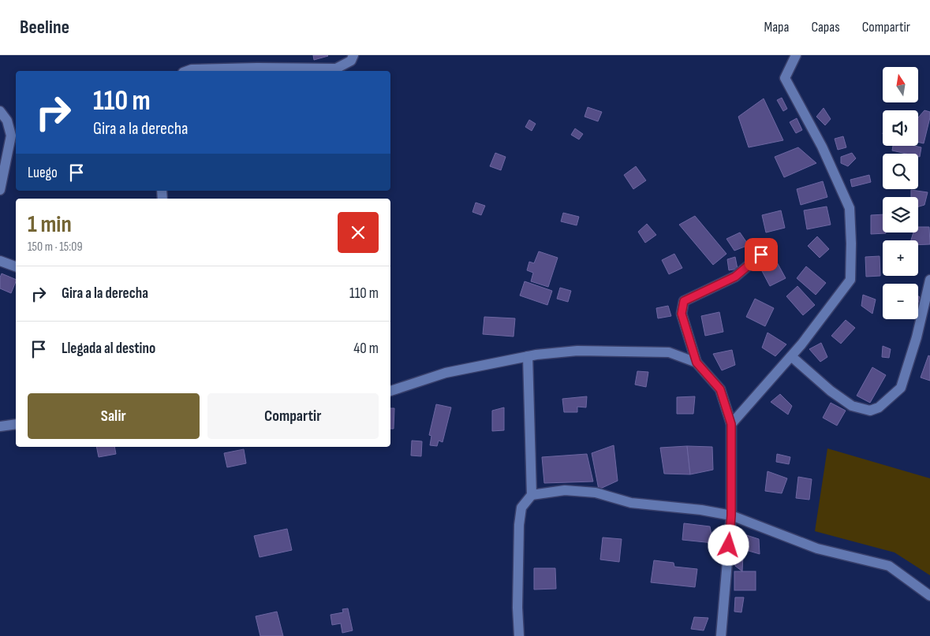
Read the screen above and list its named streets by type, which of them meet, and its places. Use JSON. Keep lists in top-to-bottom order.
{
  "north": "top",
  "page": {
    "header": "Beeline",
    "nav": ["Mapa", "Capas", "Compartir"],
    "map_buttons": ["+", "−"],
    "turn": ["110 m", "Gira a la derecha"],
    "then": "Luego",
    "heading": ["1 min", "150 m · 15:09"],
    "list": [
      {
        "name": "Gira a la derecha",
        "value": "110 m"
      },
      {
        "name": "Llegada al destino",
        "value": "40 m"
      }
    ],
    "buttons": ["Salir", "Compartir"]
  }
}
